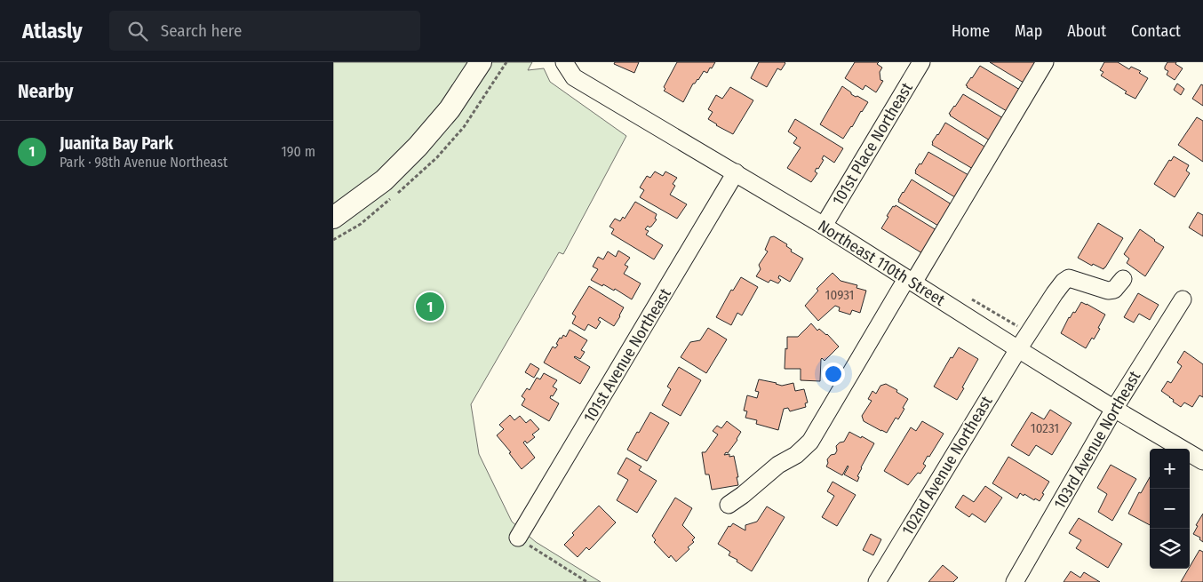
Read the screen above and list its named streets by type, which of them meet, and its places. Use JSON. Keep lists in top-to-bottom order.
{
  "streets": {
    "street": [
      "101st Place Northeast",
      "Northeast 110th Street",
      "101st Avenue Northeast",
      "103rd Avenue Northeast",
      "102nd Avenue Northeast"
    ]
  },
  "crossings": [
    ["101st Place Northeast", "Northeast 110th Street"],
    ["Northeast 110th Street", "101st Avenue Northeast"],
    ["Northeast 110th Street", "103rd Avenue Northeast"],
    ["Northeast 110th Street", "102nd Avenue Northeast"]
  ],
  "house_numbers": ["10931", "10231"],
  "page": {
    "header": "Atlasly",
    "search": "Search here",
    "nav": [
      "Home",
      "Map",
      "About",
      "Contact"
    ],
    "heading": "Nearby",
    "list": [
      {
        "mark": "1",
        "name": "Juanita Bay Park",
        "note": "Park · 98th Avenue Northeast",
        "value": "190 m"
      }
    ],
    "pins": "1",
    "map_buttons": ["+", "−"]
  }
}
